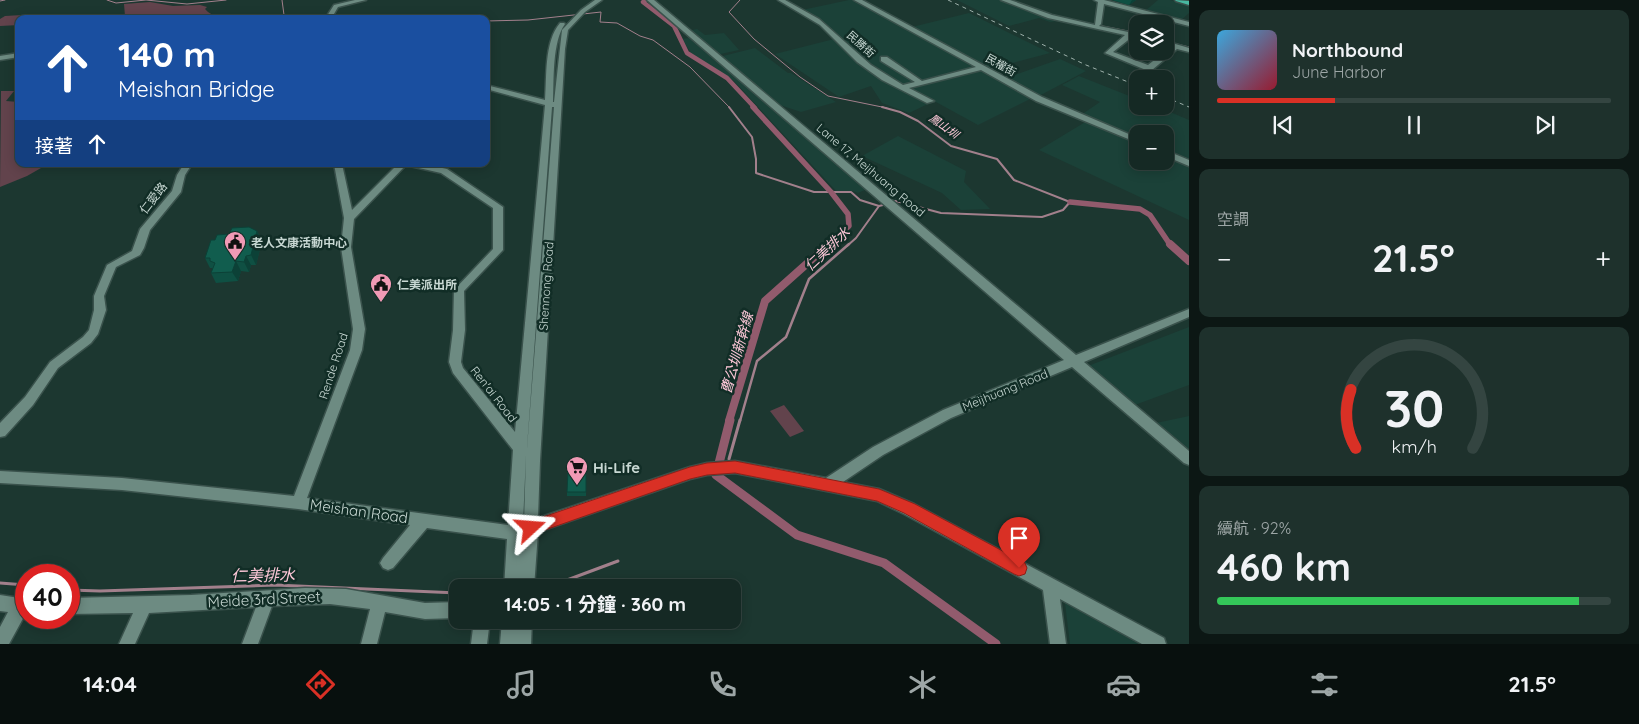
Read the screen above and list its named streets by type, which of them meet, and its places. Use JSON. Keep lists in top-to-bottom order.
{
  "streets": {
    "street": [
      "民勝街",
      "民權街",
      "Lane 17, Meijhuang Road",
      "仁愛路",
      "Shennong Road",
      "Rende Road",
      "Meijhuang Road",
      "Ren'ai Road",
      "Meishan Road",
      "Meide 3rd Street"
    ]
  },
  "crossings": [
    ["Lane 17, Meijhuang Road", "Meijhuang Road"],
    ["Shennong Road", "Ren'ai Road"],
    ["Shennong Road", "Meishan Road"],
    ["Rende Road", "Meishan Road"],
    ["Meijhuang Road", "Meishan Road"]
  ],
  "water": ["鳳山圳", "仁美排水", "曹公圳新幹線"],
  "places": {
    "public building": ["老人文康活動中心", "仁美派出所"],
    "supermarket": ["Hi-Life"]
  },
  "page": {
    "map_buttons": ["+", "−"],
    "turn": ["140 m", "Meishan Bridge"],
    "song": ["Northbound", "June Harbor"],
    "then": "接著",
    "tile": [
      "空調",
      ["續航 · 92%", "460 km"]
    ],
    "heat": ["−", "21.5°", "+"],
    "limit": "40",
    "trip": "14:05 · 1 分鐘 · 360 m",
    "tabs": ["14:04", "21.5°"],
    "gauge": ["30", "km/h"]
  }
}
